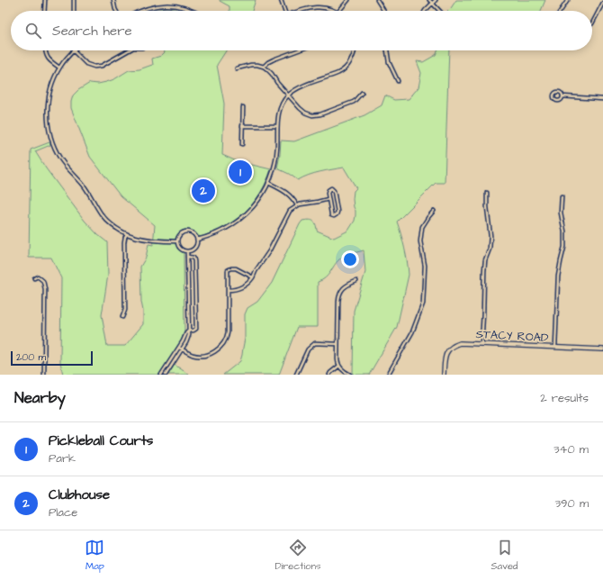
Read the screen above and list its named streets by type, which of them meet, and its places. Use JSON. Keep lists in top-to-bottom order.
{
  "streets": {
    "main road": ["STACY ROAD"]
  },
  "scale_bar": "200 m",
  "page": {
    "search": "Search here",
    "pins": ["1", "2"],
    "scale": "200 m",
    "heading": ["Nearby", "2 results"],
    "list": [
      {
        "mark": "1",
        "name": "Pickleball Courts",
        "note": "Park",
        "value": "340 m"
      },
      {
        "mark": "2",
        "name": "Clubhouse",
        "note": "Place",
        "value": "390 m"
      }
    ],
    "nav": ["Map", "Directions", "Saved"]
  }
}
